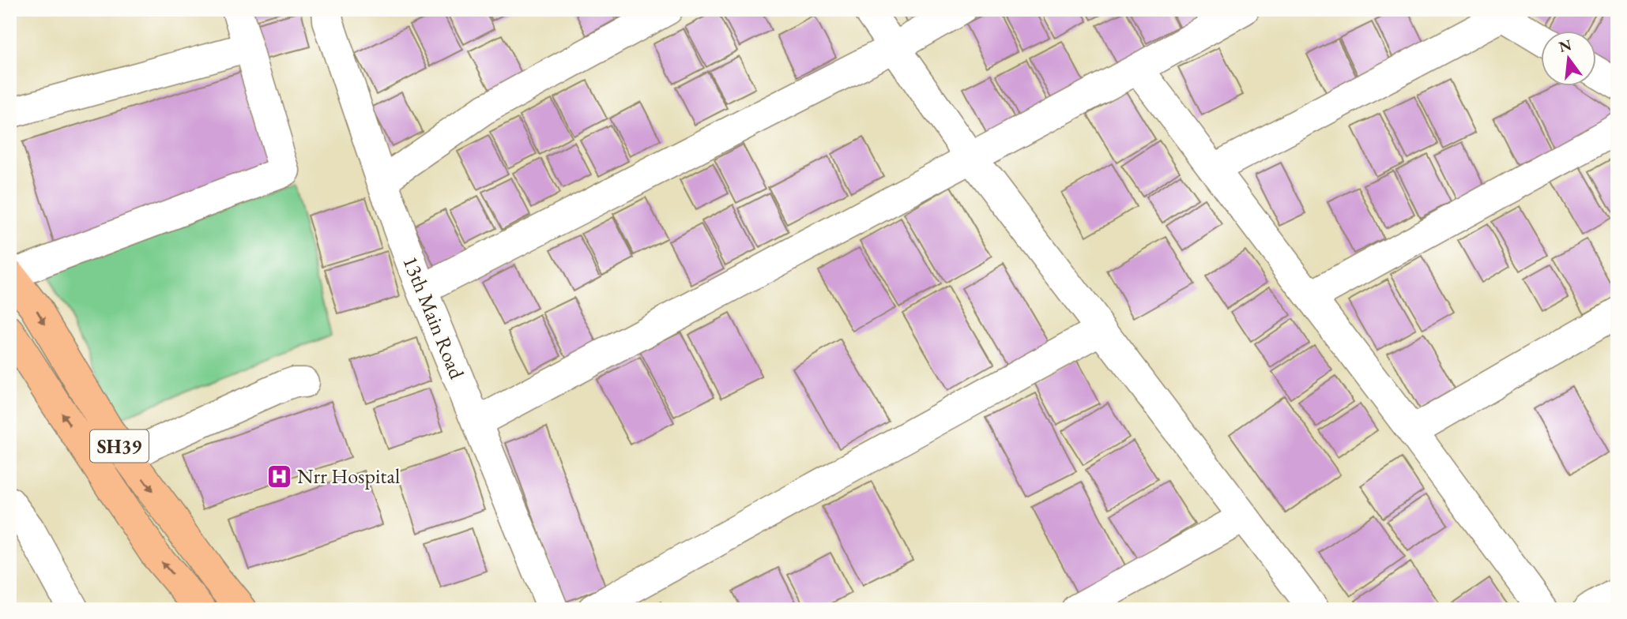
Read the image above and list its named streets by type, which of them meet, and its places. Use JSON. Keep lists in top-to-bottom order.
{
  "streets": {
    "main road": ["SH39"],
    "street": ["13th Main Road"]
  },
  "places": {
    "hospital": ["Nrr Hospital"]
  },
  "north": "top"
}
